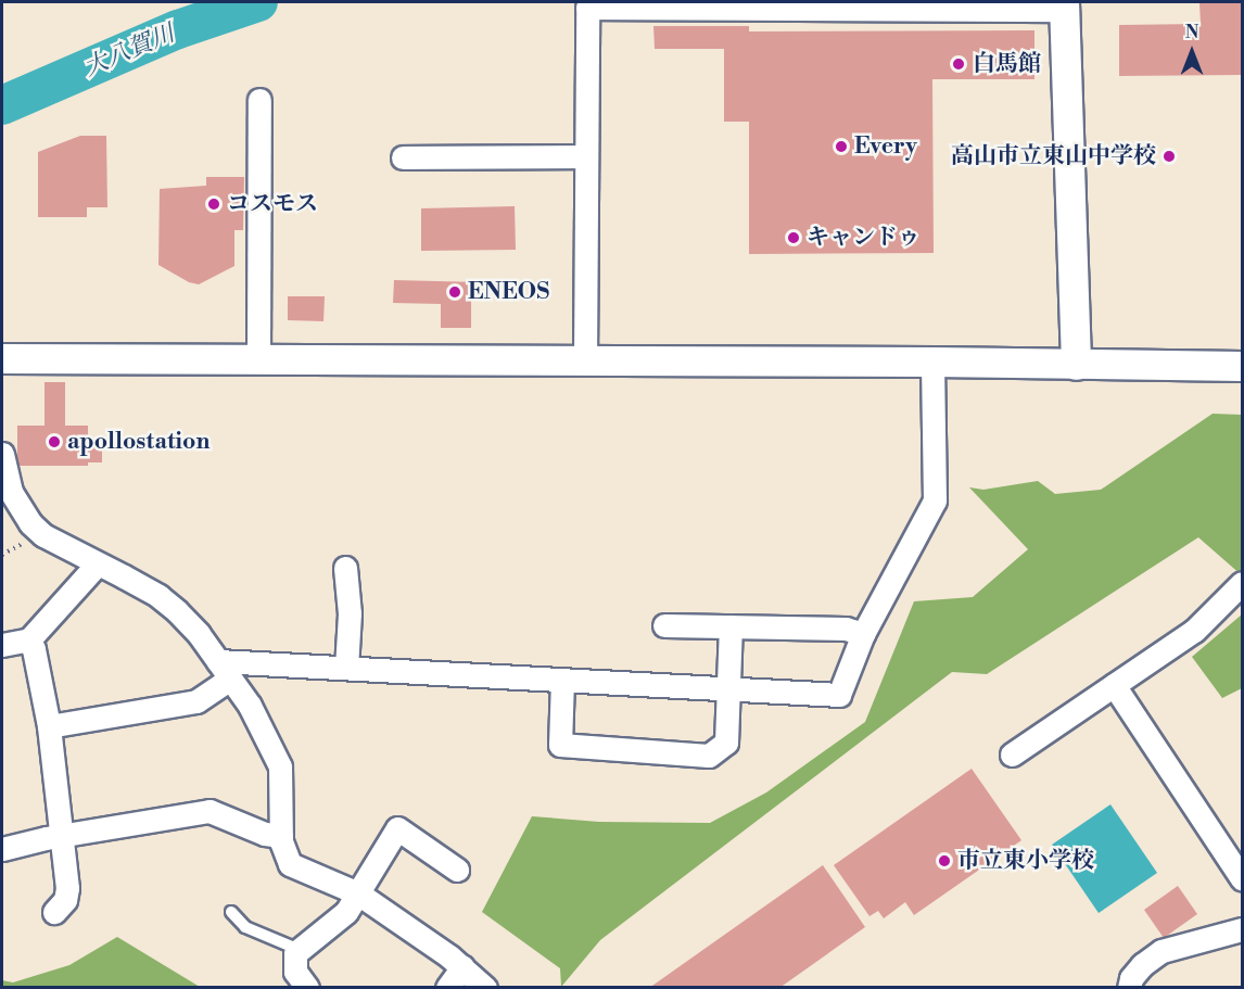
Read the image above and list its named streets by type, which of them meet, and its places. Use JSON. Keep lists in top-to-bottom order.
{
  "water": ["大八賀川"],
  "places": [
    "白馬館",
    "Every",
    "高山市立東山中学校",
    "コスモス",
    "キャンドゥ",
    "ENEOS",
    "apollostation",
    "市立東小学校"
  ],
  "north": "top"
}
